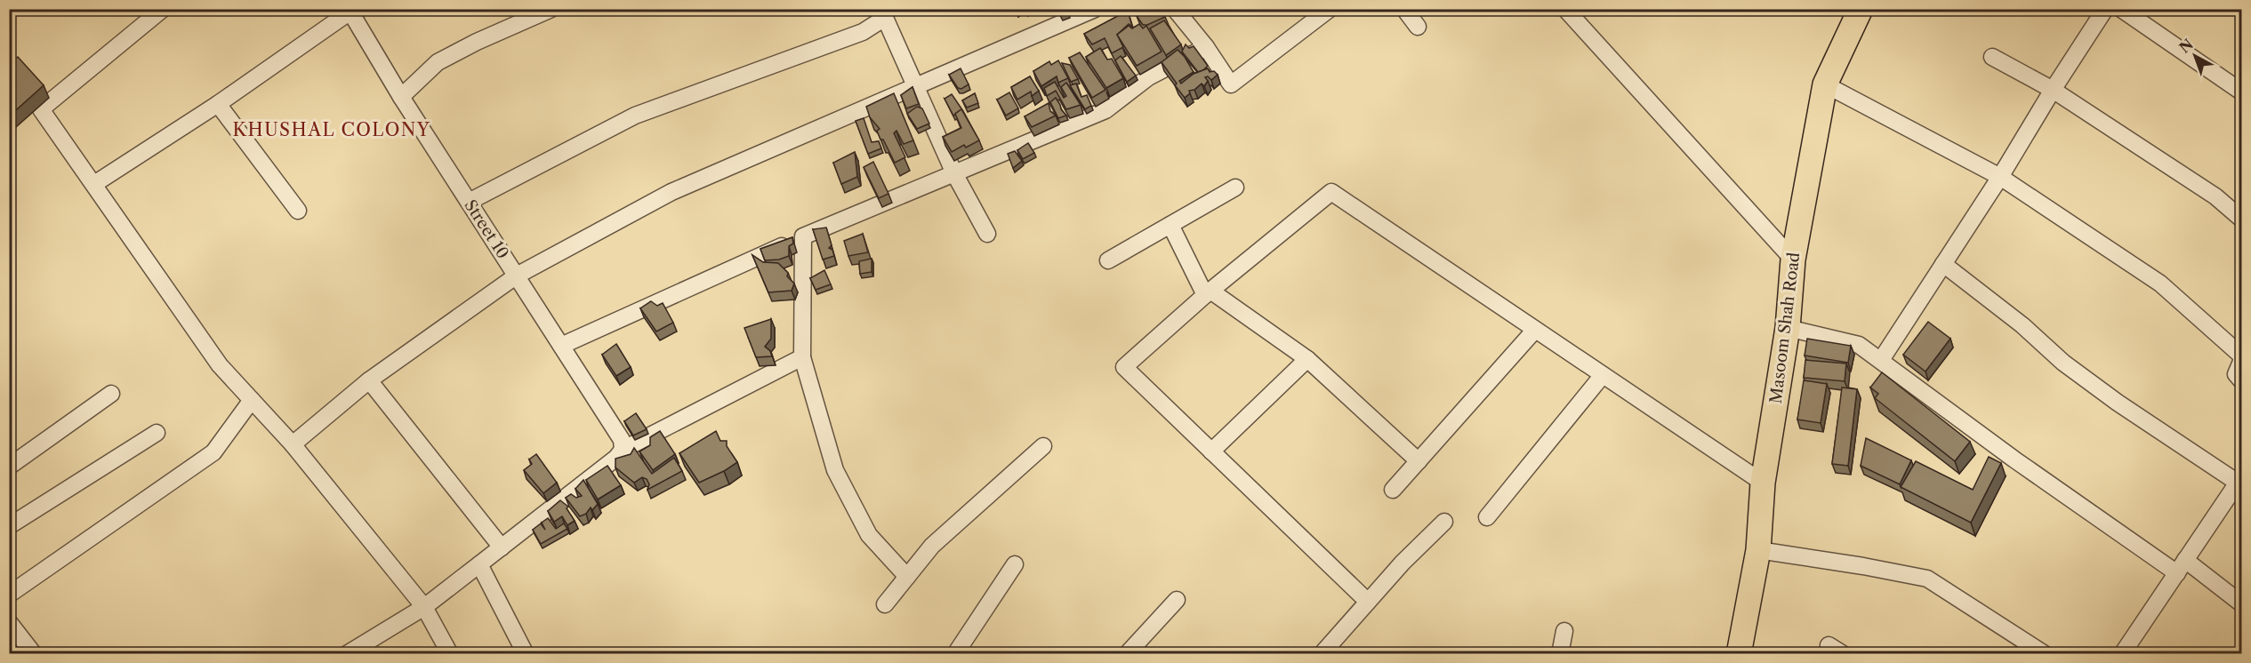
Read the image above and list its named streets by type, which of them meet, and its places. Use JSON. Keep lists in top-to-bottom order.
{
  "streets": {
    "main road": ["Masoom Shah Road"],
    "street": ["Street 10"]
  },
  "districts": ["KHUSHAL COLONY"],
  "north": "top left"
}
